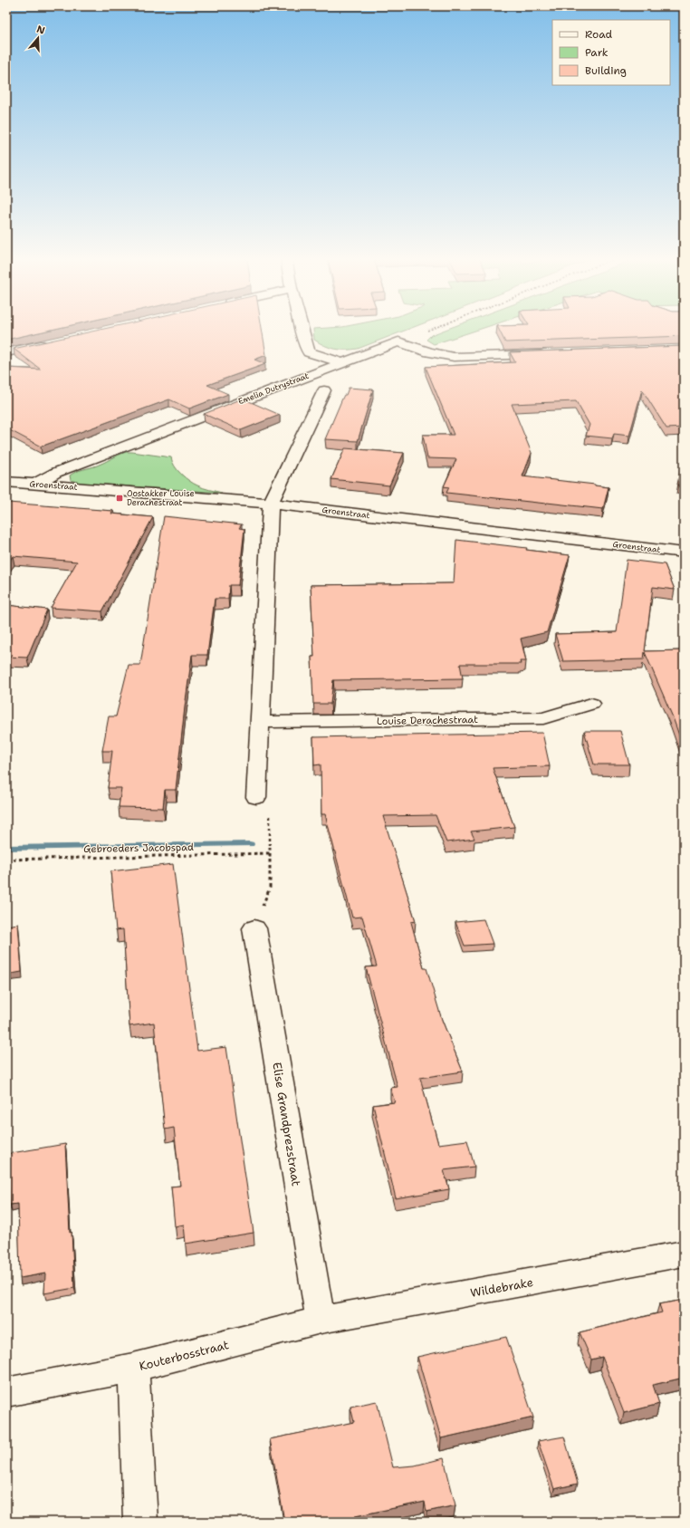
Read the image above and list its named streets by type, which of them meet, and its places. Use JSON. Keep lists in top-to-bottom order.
{
  "streets": {
    "street": [
      "Emelia Dutrystraat",
      "Groenstraat",
      "Louise Derachestraat",
      "Elise Grandprezstraat",
      "Wildebrake",
      "Kouterbosstraat"
    ],
    "path": ["Gebroeders Jacobspad"]
  },
  "crossings": [
    ["Emelia Dutrystraat", "Groenstraat"],
    ["Elise Grandprezstraat", "Wildebrake"],
    ["Elise Grandprezstraat", "Kouterbosstraat"],
    ["Wildebrake", "Kouterbosstraat"]
  ],
  "places": {
    "transit": ["Oostakker Louise Derachestraat"]
  },
  "legend": ["Road", "Park", "Building"],
  "north": "top"
}
